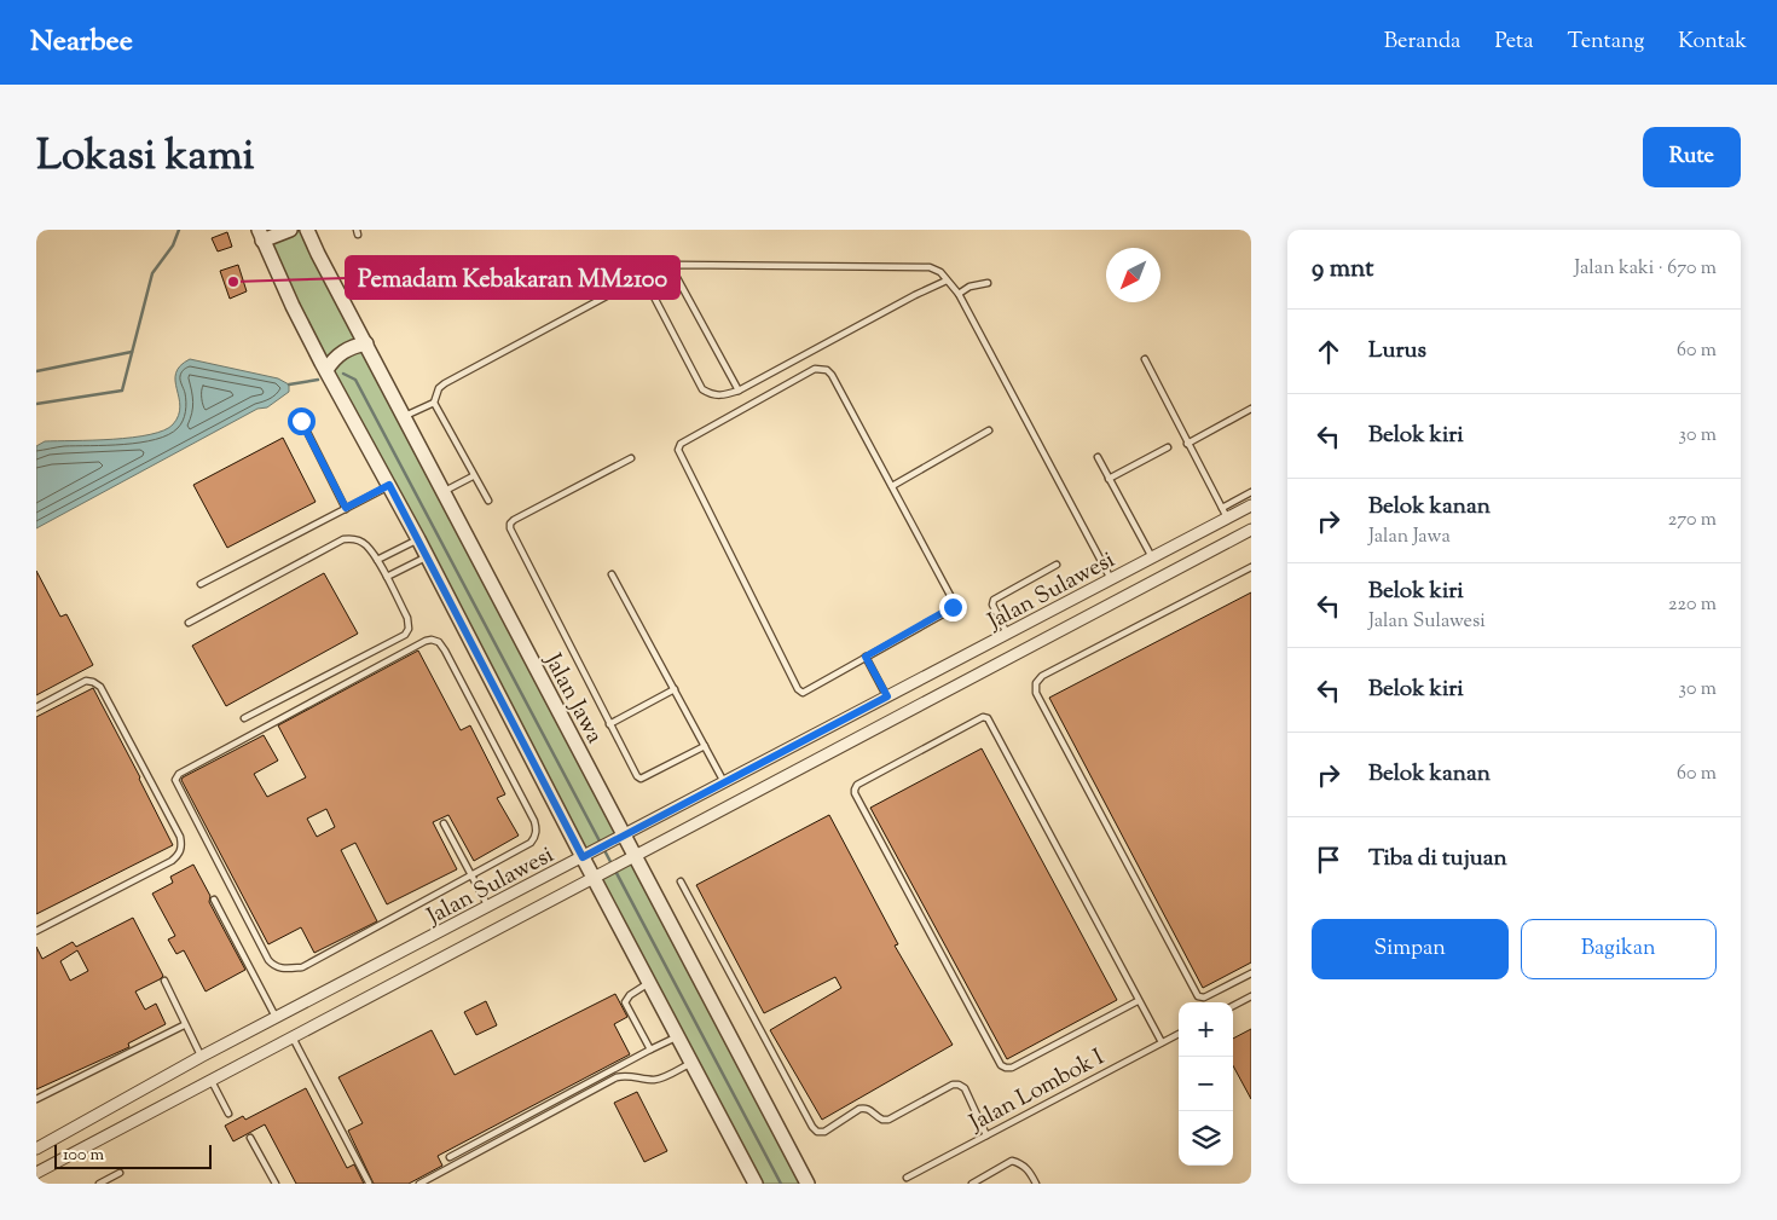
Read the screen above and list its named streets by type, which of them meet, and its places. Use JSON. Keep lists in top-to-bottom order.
{
  "streets": {
    "street": ["Jalan Sulawesi", "Jalan Jawa"],
    "lane": ["Jalan Lombok I"]
  },
  "crossings": [
    ["Jalan Sulawesi", "Jalan Jawa"]
  ],
  "places": ["Pemadam Kebakaran MM2100"],
  "scale_bar": "100 m",
  "north": "bottom left",
  "page": {
    "header": "Nearbee",
    "nav": [
      "Beranda",
      "Peta",
      "Tentang",
      "Kontak"
    ],
    "title": "Lokasi kami",
    "buttons": [
      "Rute",
      ["Simpan", "Bagikan"]
    ],
    "heading": ["9 mnt", "Jalan kaki · 670 m"],
    "list": [
      ["Lurus", "60 m"],
      ["Belok kiri", "30 m"],
      ["Belok kanan", "Jalan Jawa", "270 m"],
      ["Belok kiri", "Jalan Sulawesi", "220 m"],
      ["Belok kiri", "30 m"],
      ["Belok kanan", "60 m"],
      "Tiba di tujuan"
    ],
    "map_buttons": ["+", "−"],
    "scale": "100 m"
  }
}
